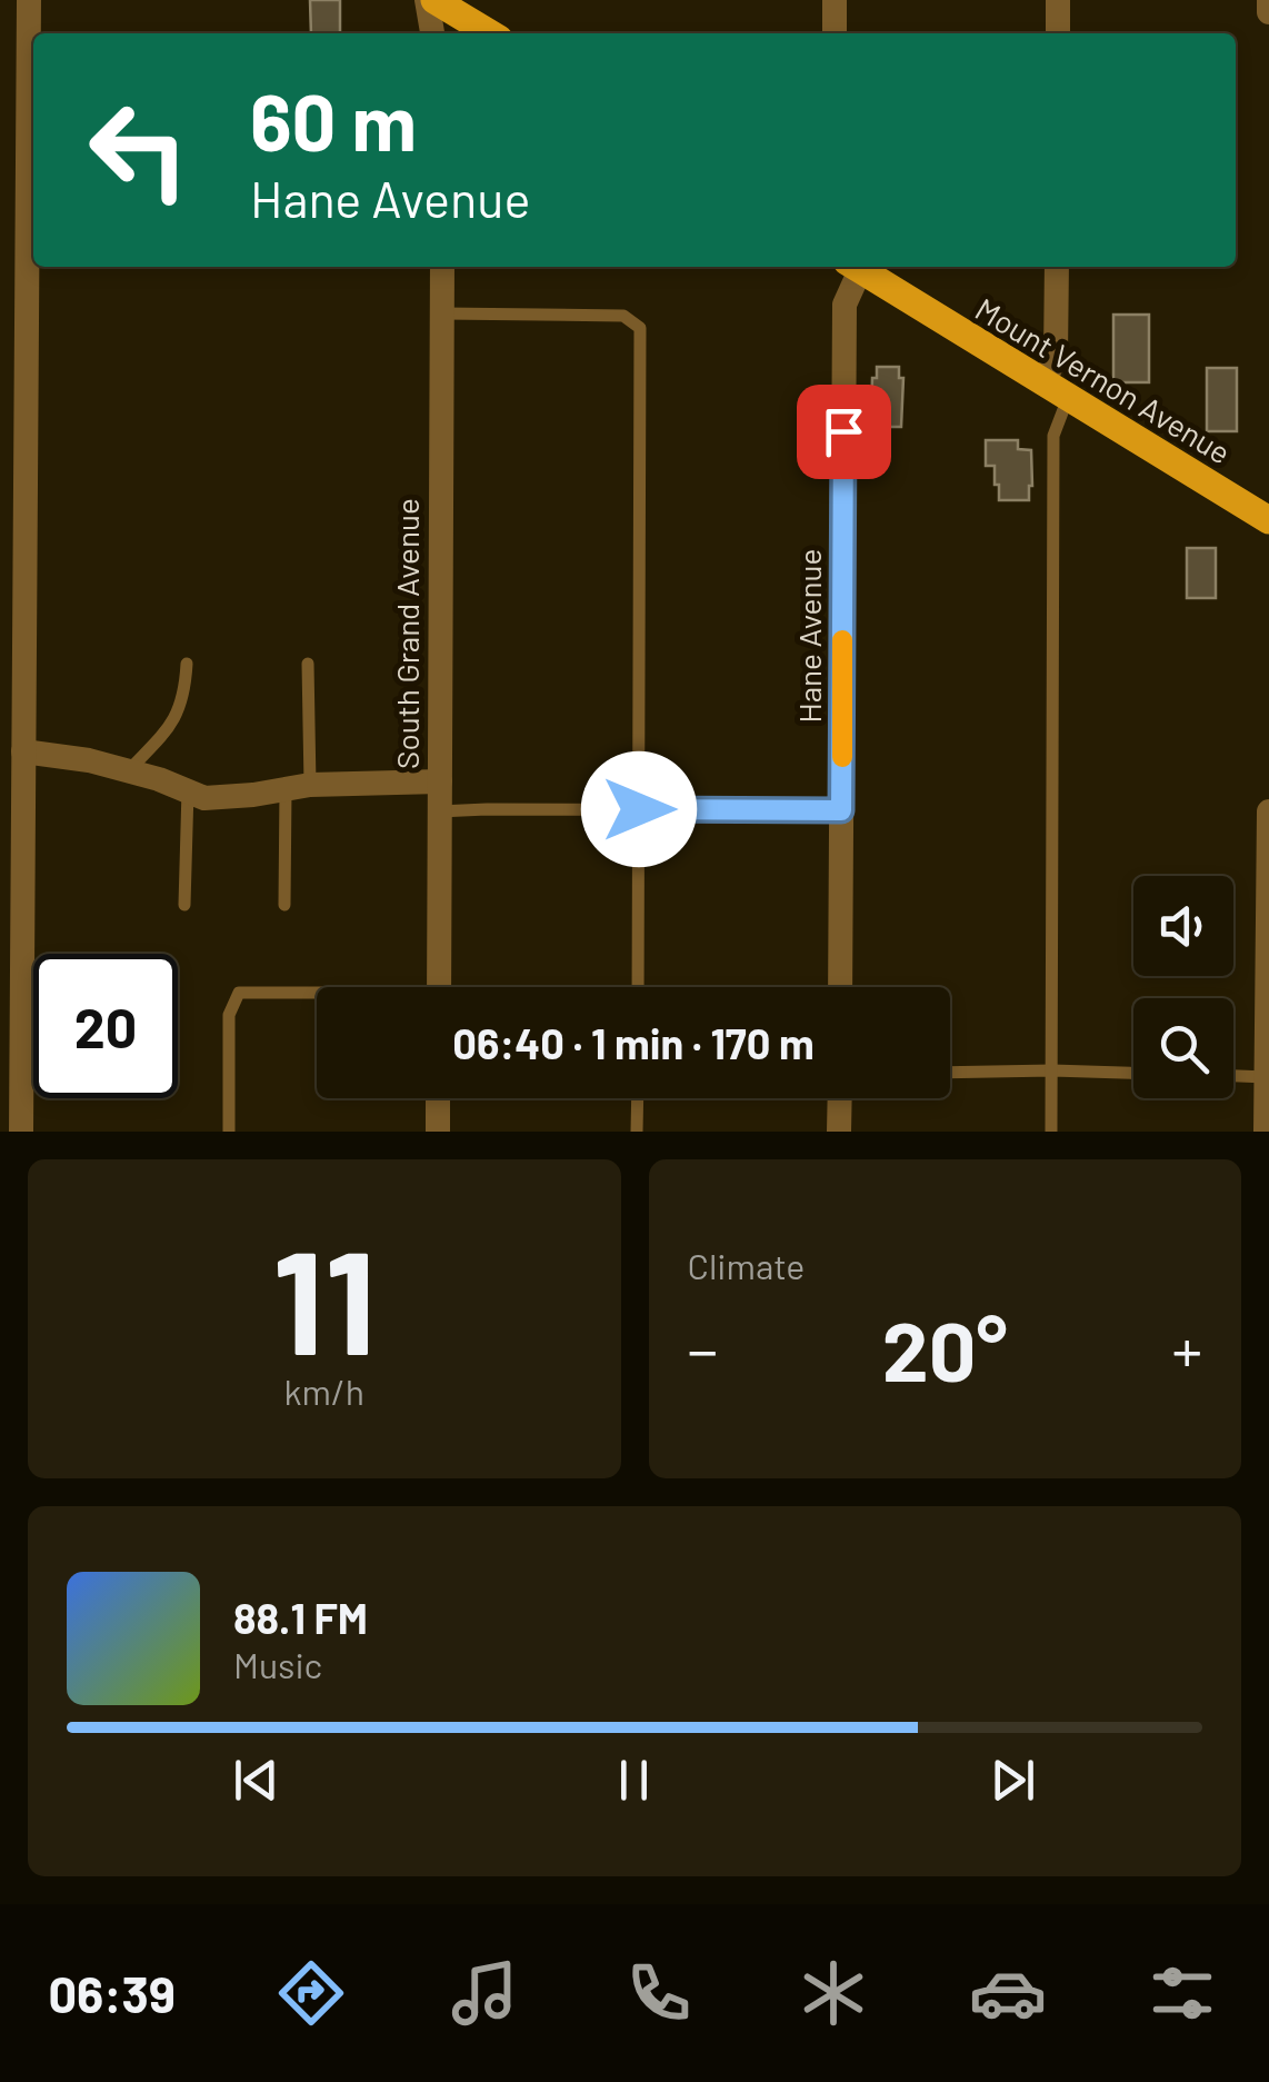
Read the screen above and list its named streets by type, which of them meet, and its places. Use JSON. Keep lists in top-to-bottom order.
{
  "streets": {
    "main road": ["Mount Vernon Avenue"],
    "street": ["South Grand Avenue", "Hane Avenue"]
  },
  "page": {
    "turn": ["60 m", "Hane Avenue"],
    "limit": "20",
    "trip": "06:40 · 1 min · 170 m",
    "tile": [
      ["11", "km/h"],
      "Climate"
    ],
    "heat": ["−", "20°", "+"],
    "song": ["88.1 FM", "Music"],
    "tabs": "06:39"
  }
}
